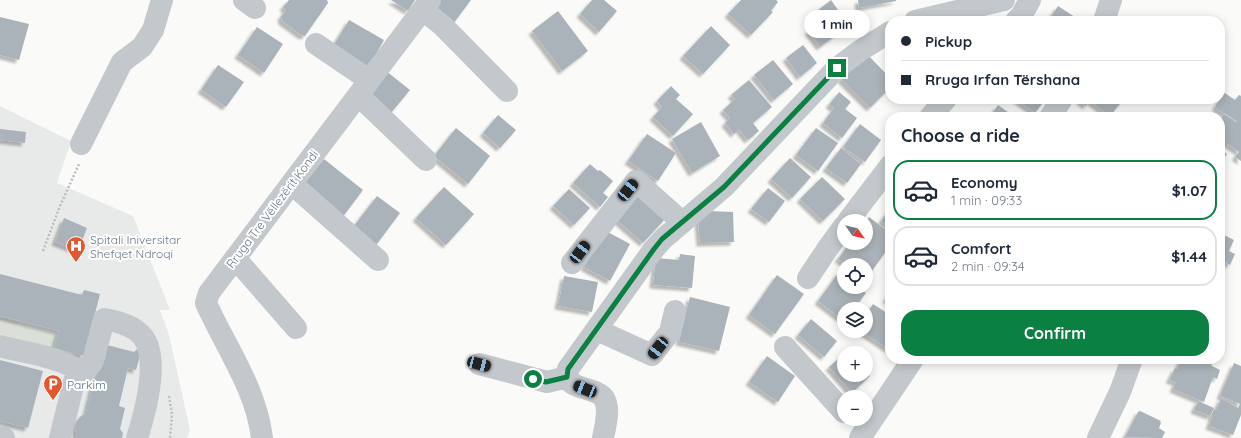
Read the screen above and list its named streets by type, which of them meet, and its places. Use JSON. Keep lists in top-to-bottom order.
{
  "streets": {
    "street": ["Rruga Tre Vëllezërit Kondi"]
  },
  "places": {
    "hospital": ["Spitali Iniversitar Shefqet Ndroqi"],
    "parking": ["Parkim"]
  },
  "north": "bottom right",
  "page": {
    "bubble": "1 min",
    "banner": ["Pickup", "Rruga Irfan Tërshana"],
    "heading": "Choose a ride",
    "list": [
      {
        "name": "Economy",
        "note": "1 min · 09:33",
        "value": "$1.07"
      },
      {
        "name": "Comfort",
        "note": "2 min · 09:34",
        "value": "$1.44"
      }
    ],
    "map_buttons": ["+", "−"],
    "buttons": "Confirm"
  }
}
